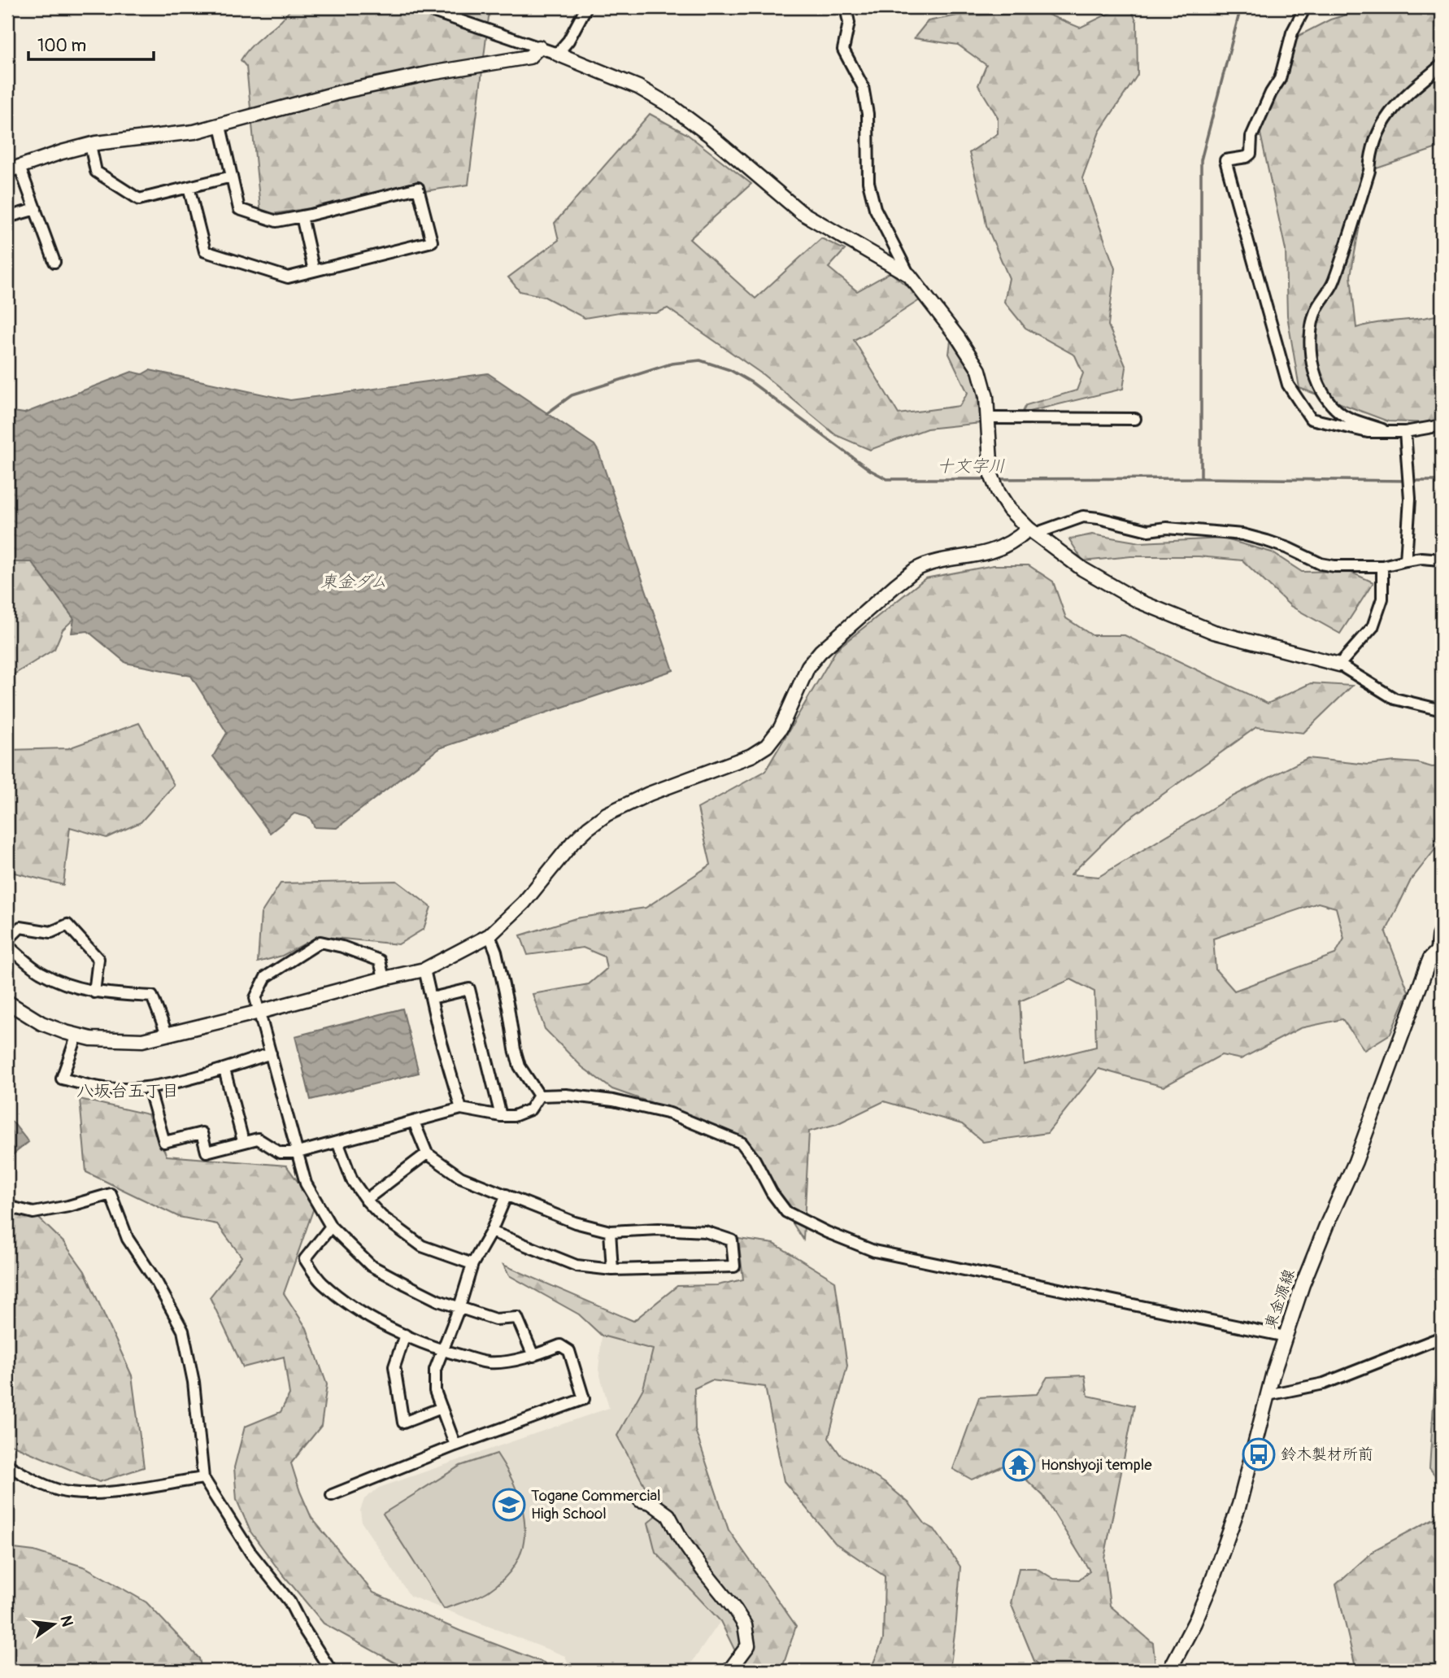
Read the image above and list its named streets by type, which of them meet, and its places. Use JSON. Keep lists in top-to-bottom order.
{
  "streets": {
    "street": ["東金源線"]
  },
  "districts": ["八坂台五丁目"],
  "water": ["十文字川", "東金ダム"],
  "places": {
    "bus stop": ["鈴木製材所前"],
    "temple": ["Honshyoji temple"],
    "school or university": ["Togane Commercial High School"]
  },
  "scale_bar": "100 m",
  "north": "right"
}
